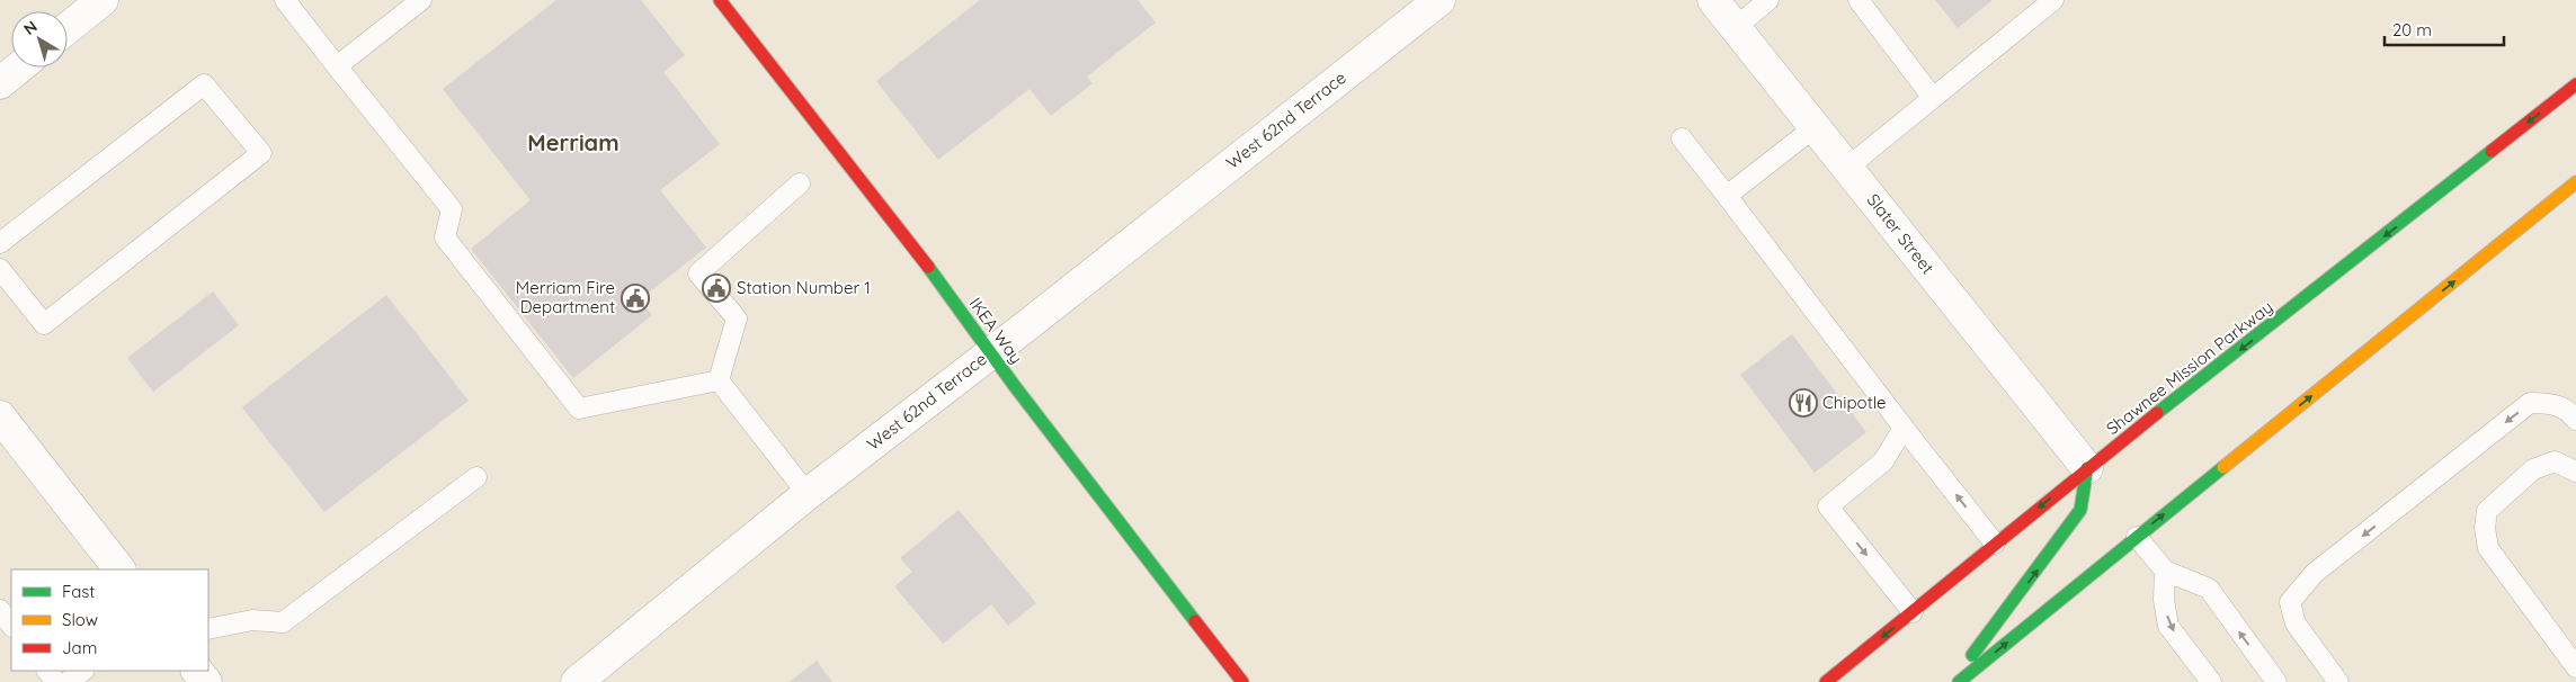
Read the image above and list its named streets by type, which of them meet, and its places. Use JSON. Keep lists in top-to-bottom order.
{
  "streets": {
    "main road": ["IKEA Way", "Shawnee Mission Parkway"],
    "street": ["West 62nd Terrace", "Slater Street"]
  },
  "crossings": [
    ["West 62nd Terrace", "IKEA Way"],
    ["Slater Street", "Shawnee Mission Parkway"]
  ],
  "districts": ["Merriam"],
  "places": {
    "public building": ["Station Number 1", "Merriam Fire Department"],
    "restaurant": ["Chipotle"]
  },
  "legend": ["Fast", "Slow", "Jam"],
  "scale_bar": "20 m",
  "north": "top left"
}
